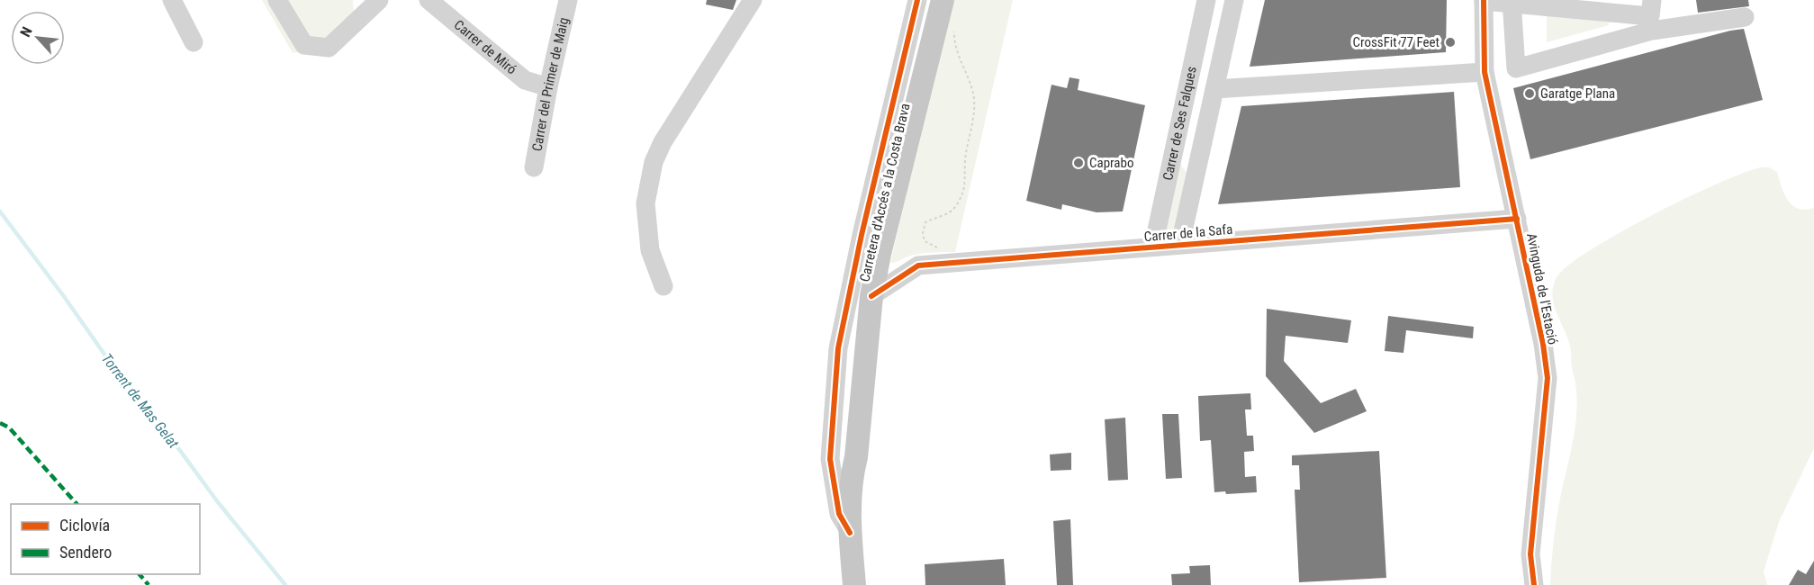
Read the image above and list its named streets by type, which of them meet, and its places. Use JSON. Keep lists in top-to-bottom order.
{
  "streets": {
    "main road": ["Carretera d'Accés a la Costa Brava"],
    "street": [
      "Carrer de Miró",
      "Carrer del Primer de Maig",
      "Carrer de Ses Falques",
      "Carrer de la Safa",
      "Avinguda de l'Estació"
    ]
  },
  "crossings": [
    ["Carrer de Miró", "Carrer del Primer de Maig"],
    ["Carrer de Ses Falques", "Carrer de la Safa"],
    ["Carretera d'Accés a la Costa Brava", "Carrer de la Safa"],
    ["Carrer de la Safa", "Avinguda de l'Estació"]
  ],
  "water": ["Torrent de Mas Gelat"],
  "places": ["CrossFit 77 Feet", "Garatge Plana", "Caprabo"],
  "legend": ["Ciclovía", "Sendero"],
  "north": "top left"
}
